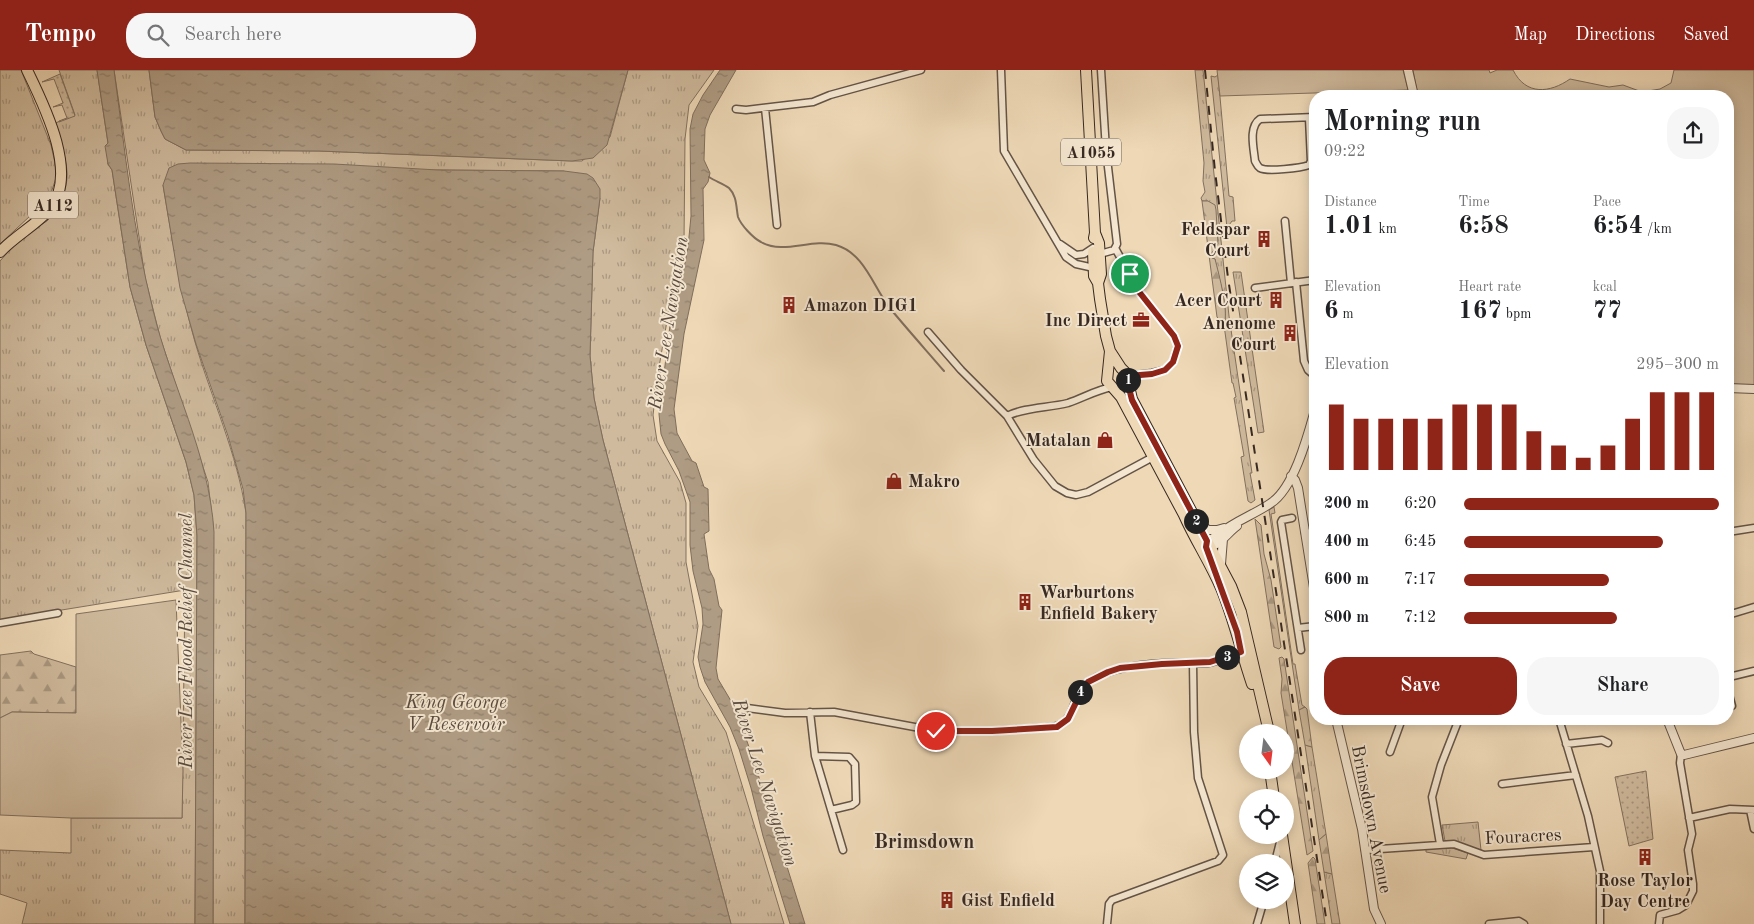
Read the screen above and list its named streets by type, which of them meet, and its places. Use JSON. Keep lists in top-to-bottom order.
{
  "streets": {
    "main road": ["A1055", "A112"],
    "street": ["Brimsdown Avenue", "Fouracres"]
  },
  "crossings": [
    ["Brimsdown Avenue", "Fouracres"]
  ],
  "districts": ["Brimsdown"],
  "water": ["River Lee Navigation", "River Lee Flood Relief Channel", "King George V Reservoir"],
  "places": {
    "building": [
      "Feldspar Court",
      "Acer Court",
      "Amazon DIG1",
      "Anenome Court",
      "Warburtons Enfield Bakery",
      "Rose Taylor Day Centre",
      "Gist Enfield"
    ],
    "office": ["Inc Direct"],
    "shop": ["Matalan", "Makro"]
  },
  "north": "bottom",
  "page": {
    "header": "Tempo",
    "search": "Search here",
    "nav": ["Map", "Directions", "Saved"],
    "heading": ["Morning run", "09:22"],
    "stats": [
      ["Distance", "1.01 km"],
      ["Time", "6:58"],
      ["Pace", "6:54 /km"],
      ["Elevation", "6 m"],
      ["Heart rate", "167 bpm"],
      ["kcal", "77"]
    ],
    "chart": ["Elevation", "295–300 m"],
    "pins": [
      "1",
      "2",
      "3",
      "4"
    ],
    "list": [
      {
        "name": "200 m",
        "note": "6:20"
      },
      {
        "name": "400 m",
        "note": "6:45"
      },
      {
        "name": "600 m",
        "note": "7:17"
      },
      {
        "name": "800 m",
        "note": "7:12"
      }
    ],
    "buttons": ["Save", "Share"]
  }
}
